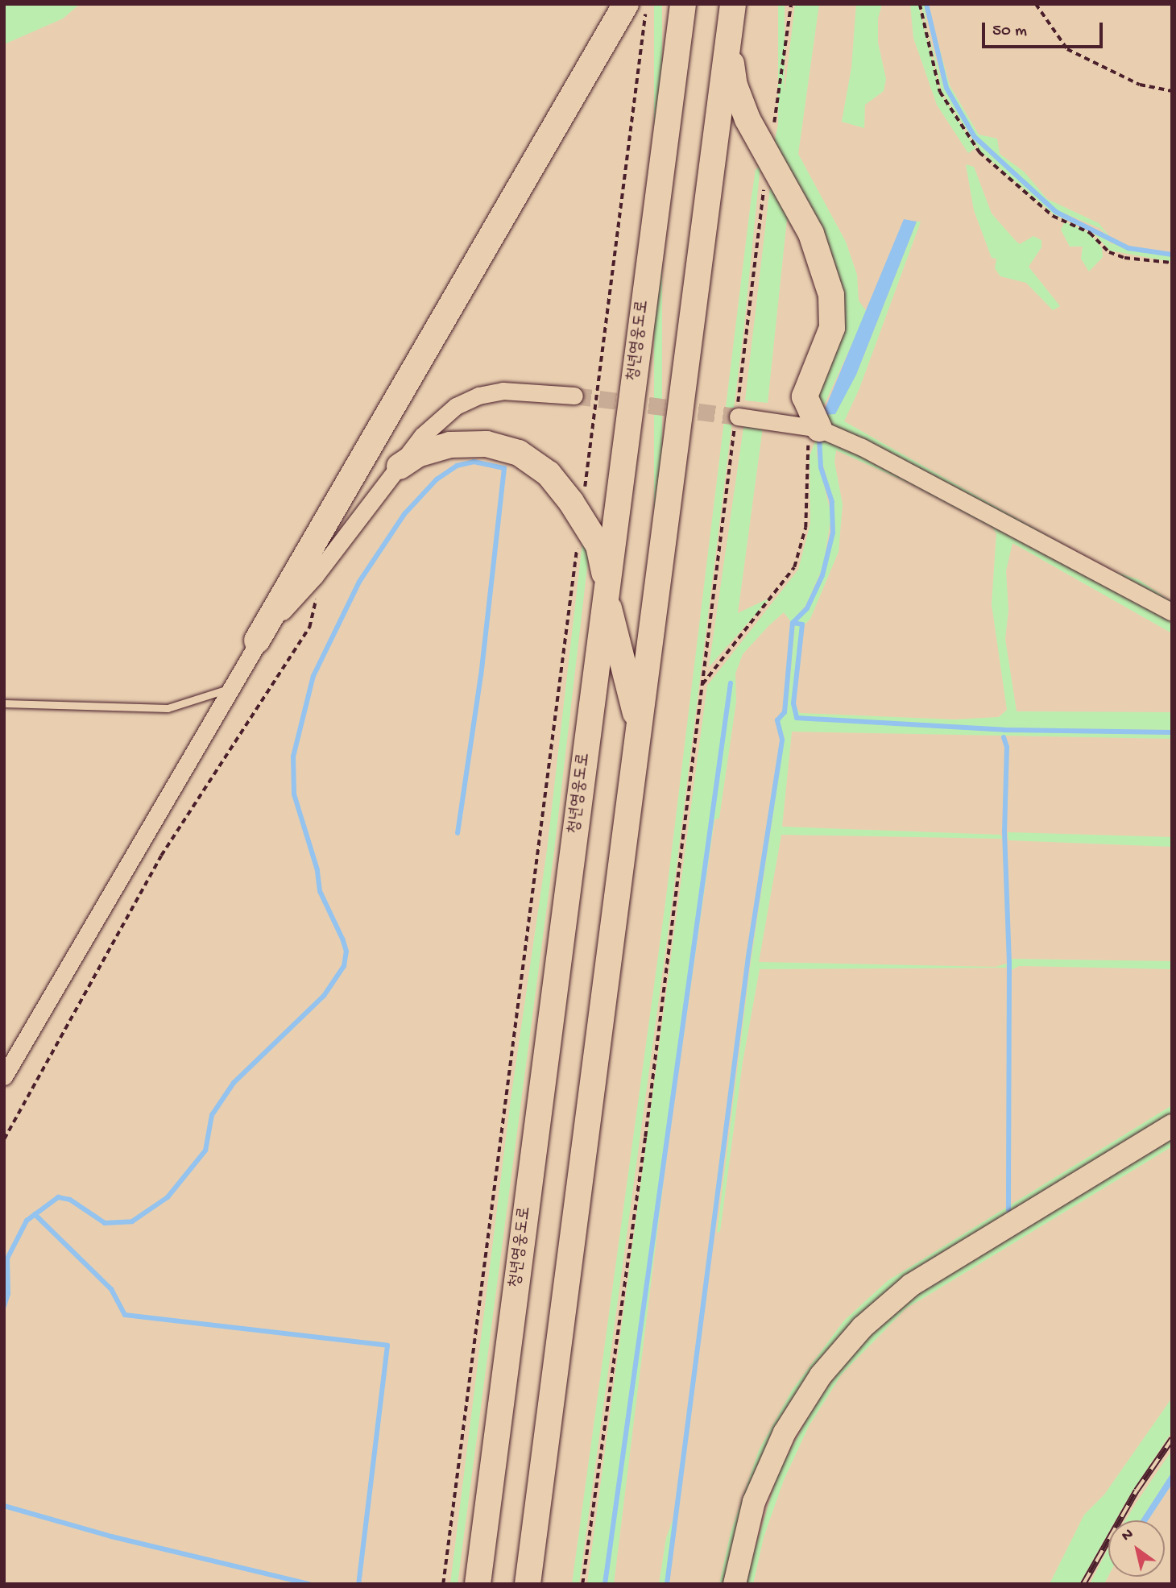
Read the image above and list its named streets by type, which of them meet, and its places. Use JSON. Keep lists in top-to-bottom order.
{
  "streets": {
    "highway": ["청년영웅도로"]
  },
  "scale_bar": "50 m",
  "north": "top left"
}
